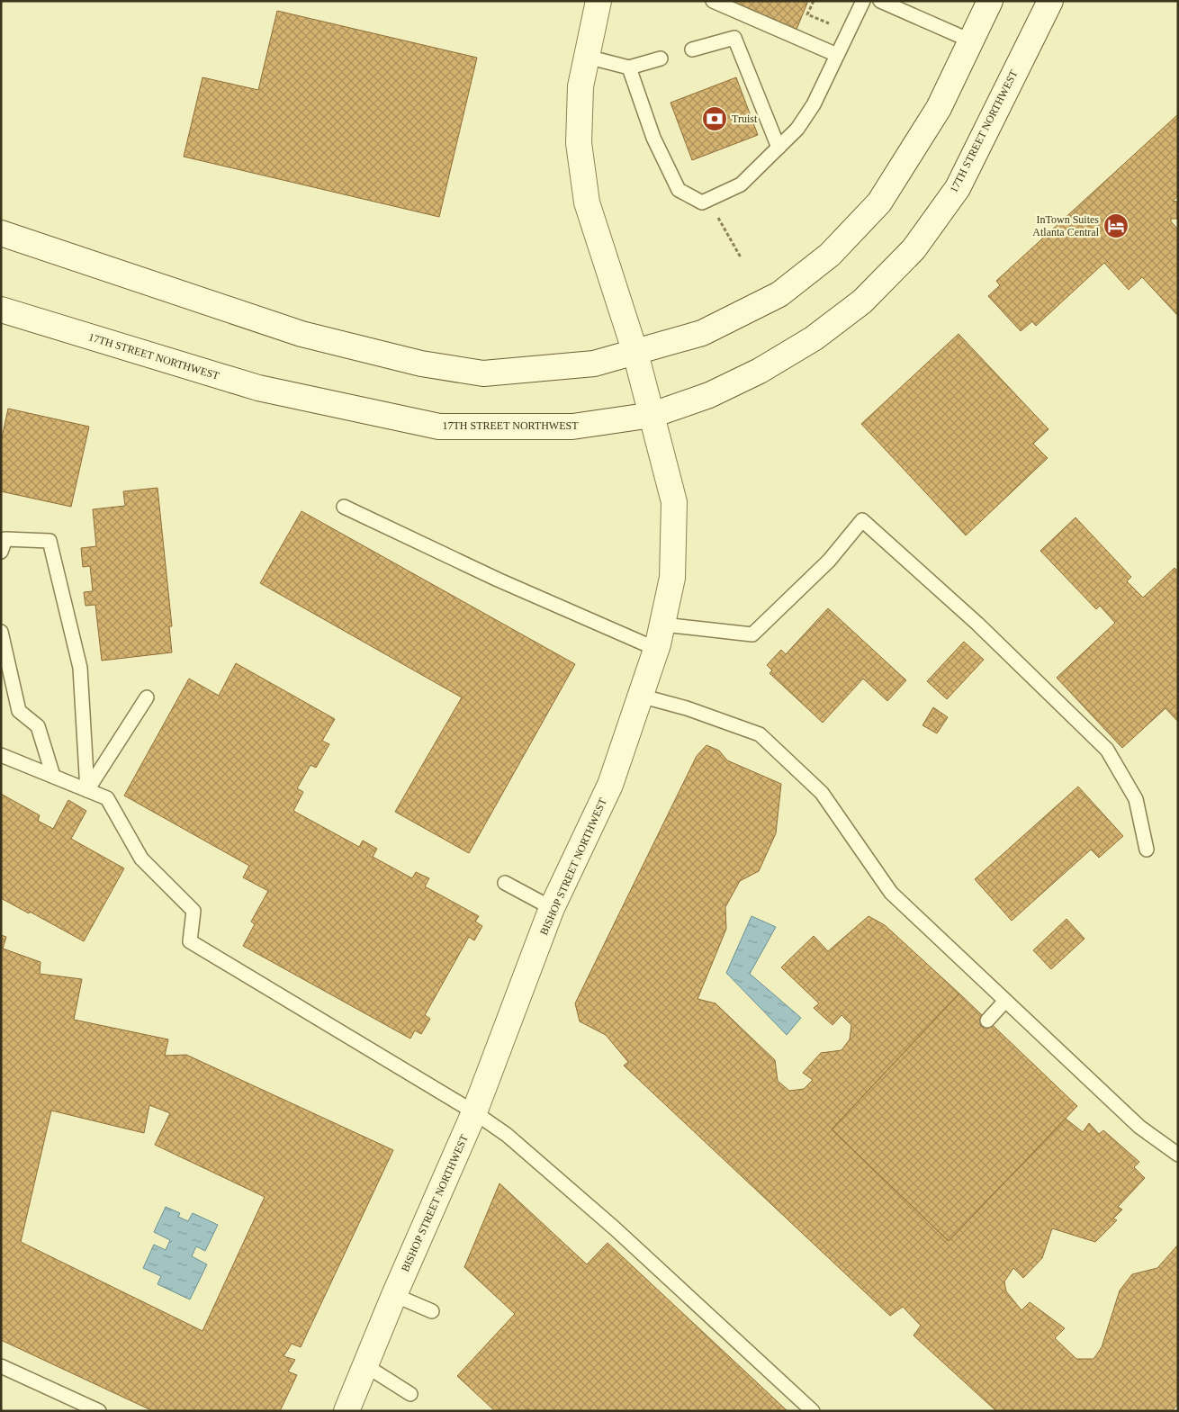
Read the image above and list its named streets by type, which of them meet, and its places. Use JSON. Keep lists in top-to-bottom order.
{
  "streets": {
    "main road": ["17TH STREET NORTHWEST", "BISHOP STREET NORTHWEST"]
  },
  "crossings": [
    ["17TH STREET NORTHWEST", "BISHOP STREET NORTHWEST"]
  ],
  "places": {
    "bank": ["Truist"],
    "hotel": ["InTown Suites Atlanta Central"]
  }
}
